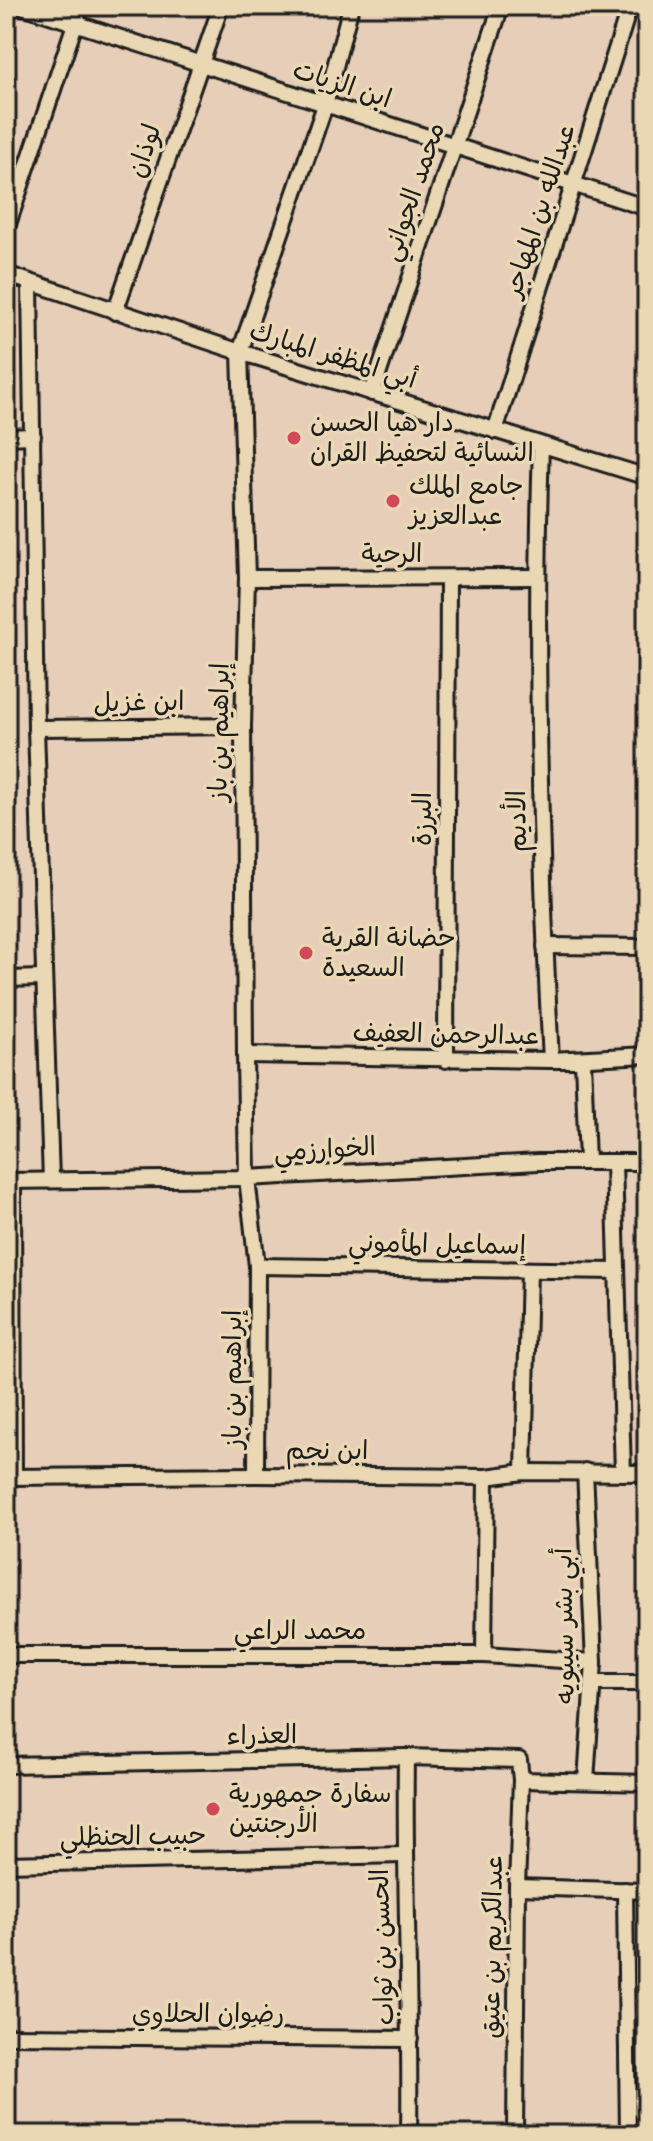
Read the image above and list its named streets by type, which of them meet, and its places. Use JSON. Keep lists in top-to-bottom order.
{
  "streets": {
    "street": [
      "ابن الزيات",
      "لوذان",
      "محمد الجواني",
      "عبدالله بن المهاجر",
      "أبي المظفر المبارك",
      "الرحية",
      "ابن غزيل",
      "إبراهيم بن باز",
      "البرزة",
      "الأديم",
      "عبدالرحمن العفيف",
      "الخوارزمي",
      "إسماعيل المأموني",
      "ابن نجم",
      "أبي بشر سيبويه",
      "محمد الراعي",
      "العذراء",
      "حبيب الحنظلي",
      "الحسن بن ثواب",
      "عبدالكريم بن عتيق",
      "رضوان الحلاوي"
    ]
  },
  "crossings": [
    ["ابن الزيات", "لوذان"],
    ["ابن الزيات", "محمد الجواني"],
    ["ابن الزيات", "عبدالله بن المهاجر"],
    ["ابن الزيات", "إبراهيم بن باز"],
    ["لوذان", "أبي المظفر المبارك"],
    ["محمد الجواني", "أبي المظفر المبارك"],
    ["عبدالله بن المهاجر", "أبي المظفر المبارك"],
    ["أبي المظفر المبارك", "إبراهيم بن باز"],
    ["أبي المظفر المبارك", "الأديم"],
    ["الرحية", "إبراهيم بن باز"],
    ["الرحية", "البرزة"],
    ["الرحية", "الأديم"],
    ["ابن غزيل", "إبراهيم بن باز"],
    ["إبراهيم بن باز", "عبدالرحمن العفيف"],
    ["إبراهيم بن باز", "الخوارزمي"],
    ["إبراهيم بن باز", "إسماعيل المأموني"],
    ["إبراهيم بن باز", "ابن نجم"],
    ["البرزة", "عبدالرحمن العفيف"],
    ["الأديم", "عبدالرحمن العفيف"],
    ["ابن نجم", "أبي بشر سيبويه"],
    ["أبي بشر سيبويه", "محمد الراعي"],
    ["العذراء", "الحسن بن ثواب"],
    ["العذراء", "عبدالكريم بن عتيق"],
    ["حبيب الحنظلي", "الحسن بن ثواب"],
    ["الحسن بن ثواب", "رضوان الحلاوي"]
  ],
  "places": [
    "دار هيا الحسن النسائية لتحفيظ القران",
    "جامع الملك عبدالعزيز",
    "حضانة القرية السعيدة",
    "سفارة جمهورية الأرجنتين"
  ]
}
